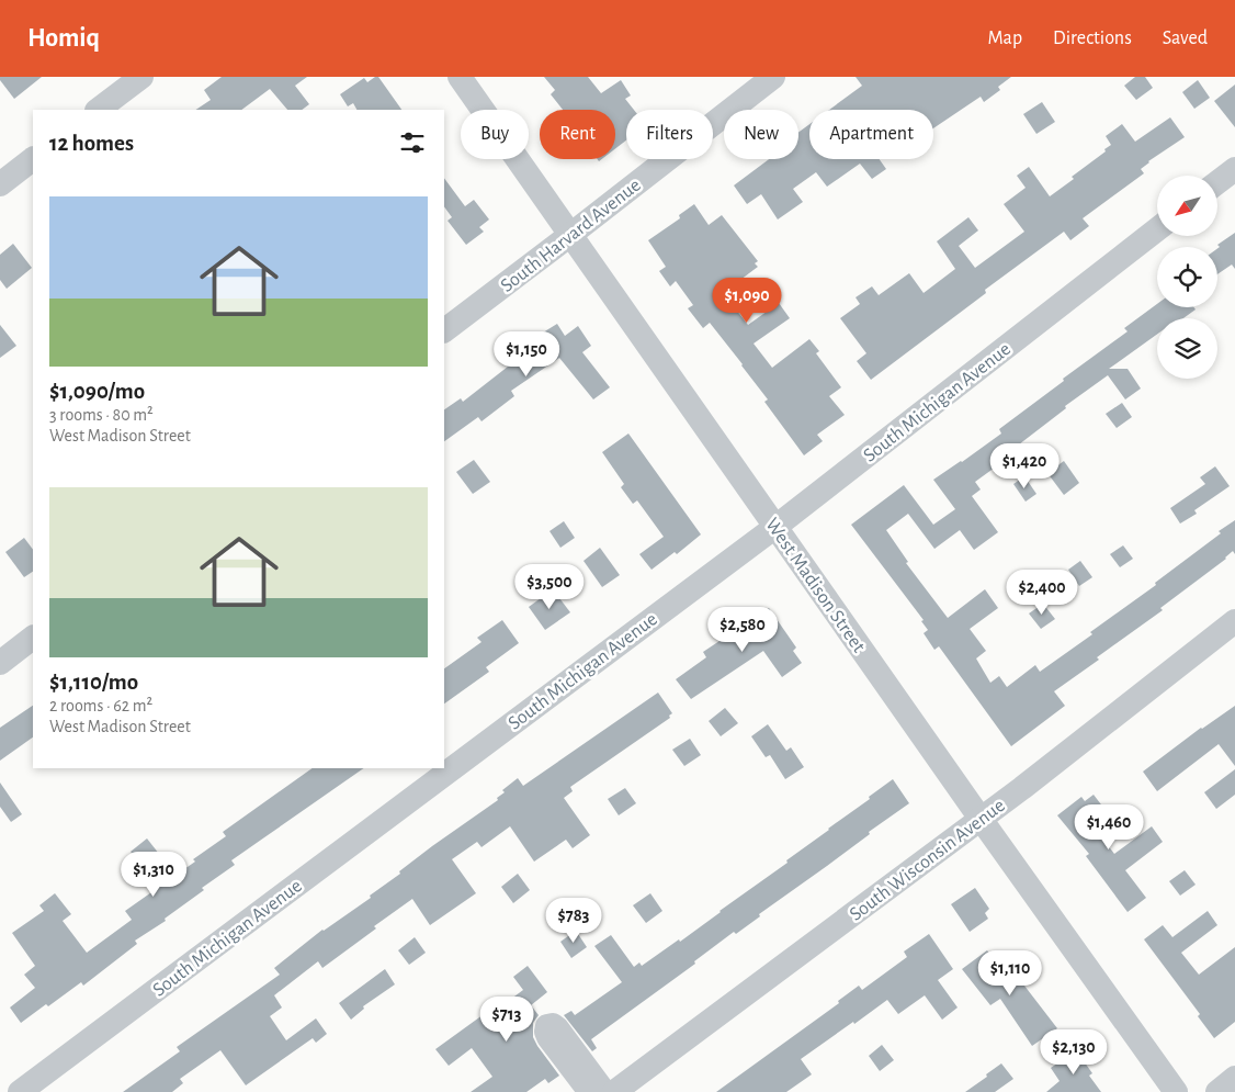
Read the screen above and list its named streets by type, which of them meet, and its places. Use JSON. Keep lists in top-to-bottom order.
{
  "streets": {
    "street": [
      "South Harvard Avenue",
      "South Michigan Avenue",
      "West Madison Street",
      "South Wisconsin Avenue"
    ]
  },
  "crossings": [
    ["South Harvard Avenue", "West Madison Street"],
    ["South Michigan Avenue", "West Madison Street"],
    ["West Madison Street", "South Wisconsin Avenue"]
  ],
  "north": "bottom left",
  "page": {
    "header": "Homiq",
    "nav": ["Map", "Directions", "Saved"],
    "chip": [
      "Buy",
      "Rent",
      "Filters",
      "New",
      "Apartment"
    ],
    "heading": "12 homes",
    "list": [
      {
        "name": "$1,090/mo",
        "note": "3 rooms · 80 m² · West Madison Street"
      },
      {
        "name": "$1,110/mo",
        "note": "2 rooms · 62 m² · West Madison Street"
      }
    ],
    "price": [
      "$1,090",
      "$1,150",
      "$1,420",
      "$3,500",
      "$2,400",
      "$2,580",
      "$1,460",
      "$1,310",
      "$783",
      "$1,110",
      "$713",
      "$2,130"
    ]
  }
}
